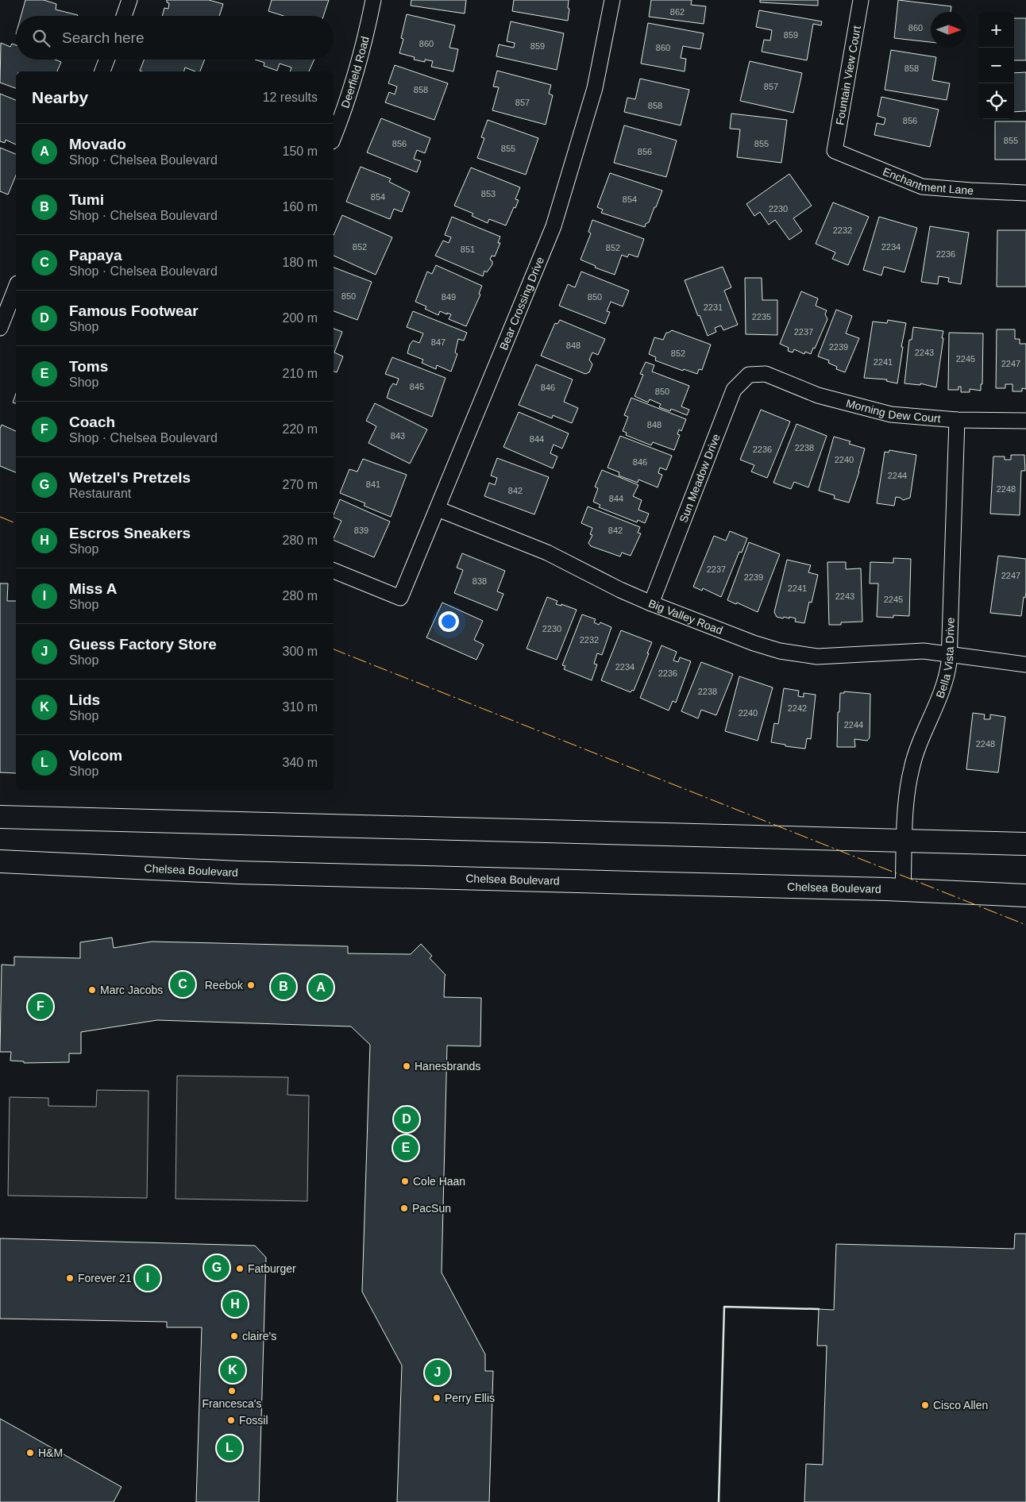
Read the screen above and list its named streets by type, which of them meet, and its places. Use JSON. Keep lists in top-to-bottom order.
{
  "streets": {
    "main road": ["Chelsea Boulevard"],
    "street": [
      "Deerfield Road",
      "Fountain View Court",
      "Enchantment Lane",
      "Bear Crossing Drive",
      "Morning Dew Court",
      "Sun Meadow Drive",
      "Big Valley Road",
      "Bella Vista Drive"
    ]
  },
  "crossings": [
    ["Fountain View Court", "Enchantment Lane"],
    ["Bear Crossing Drive", "Big Valley Road"],
    ["Morning Dew Court", "Sun Meadow Drive"],
    ["Morning Dew Court", "Bella Vista Drive"],
    ["Sun Meadow Drive", "Big Valley Road"],
    ["Big Valley Road", "Bella Vista Drive"],
    ["Bella Vista Drive", "Chelsea Boulevard"]
  ],
  "places": [
    "Reebok",
    "Marc Jacobs",
    "Hanesbrands",
    "Cole Haan",
    "PacSun",
    "Fatburger",
    "Forever 21",
    "claire's",
    "Francesca's",
    "Perry Ellis",
    "Cisco Allen",
    "Fossil",
    "H&M"
  ],
  "house_numbers": [
    "862",
    "860",
    "859",
    "860",
    "859",
    "860",
    "858",
    "857",
    "858",
    "857",
    "858",
    "856",
    "855",
    "856",
    "855",
    "855",
    "856",
    "853",
    "854",
    "854",
    "2230",
    "2232",
    "852",
    "2234",
    "852",
    "851",
    "2236",
    "850",
    "849",
    "850",
    "2231",
    "2235",
    "2237",
    "847",
    "848",
    "2239",
    "2243",
    "852",
    "2245",
    "2241",
    "2247",
    "845",
    "846",
    "850",
    "848",
    "843",
    "844",
    "2238",
    "2236",
    "2240",
    "846",
    "2244",
    "841",
    "2248",
    "842",
    "844",
    "839",
    "842",
    "2237",
    "2247",
    "2239",
    "838",
    "2241",
    "2243",
    "2245",
    "2230",
    "2232",
    "2234",
    "2236",
    "2238",
    "2242",
    "2240",
    "2244",
    "2248"
  ],
  "north": "right",
  "page": {
    "map_buttons": ["+", "−"],
    "search": "Search here",
    "heading": ["Nearby", "12 results"],
    "list": [
      {
        "mark": "A",
        "name": "Movado",
        "note": "Shop · Chelsea Boulevard",
        "value": "150 m"
      },
      {
        "mark": "B",
        "name": "Tumi",
        "note": "Shop · Chelsea Boulevard",
        "value": "160 m"
      },
      {
        "mark": "C",
        "name": "Papaya",
        "note": "Shop · Chelsea Boulevard",
        "value": "180 m"
      },
      {
        "mark": "D",
        "name": "Famous Footwear",
        "note": "Shop",
        "value": "200 m"
      },
      {
        "mark": "E",
        "name": "Toms",
        "note": "Shop",
        "value": "210 m"
      },
      {
        "mark": "F",
        "name": "Coach",
        "note": "Shop · Chelsea Boulevard",
        "value": "220 m"
      },
      {
        "mark": "G",
        "name": "Wetzel's Pretzels",
        "note": "Restaurant",
        "value": "270 m"
      },
      {
        "mark": "H",
        "name": "Escros Sneakers",
        "note": "Shop",
        "value": "280 m"
      },
      {
        "mark": "I",
        "name": "Miss A",
        "note": "Shop",
        "value": "280 m"
      },
      {
        "mark": "J",
        "name": "Guess Factory Store",
        "note": "Shop",
        "value": "300 m"
      },
      {
        "mark": "K",
        "name": "Lids",
        "note": "Shop",
        "value": "310 m"
      },
      {
        "mark": "L",
        "name": "Volcom",
        "note": "Shop",
        "value": "340 m"
      }
    ],
    "pins": [
      "C",
      "B",
      "A",
      "F",
      "D",
      "E",
      "G",
      "I",
      "H",
      "K",
      "J",
      "L"
    ]
  }
}
